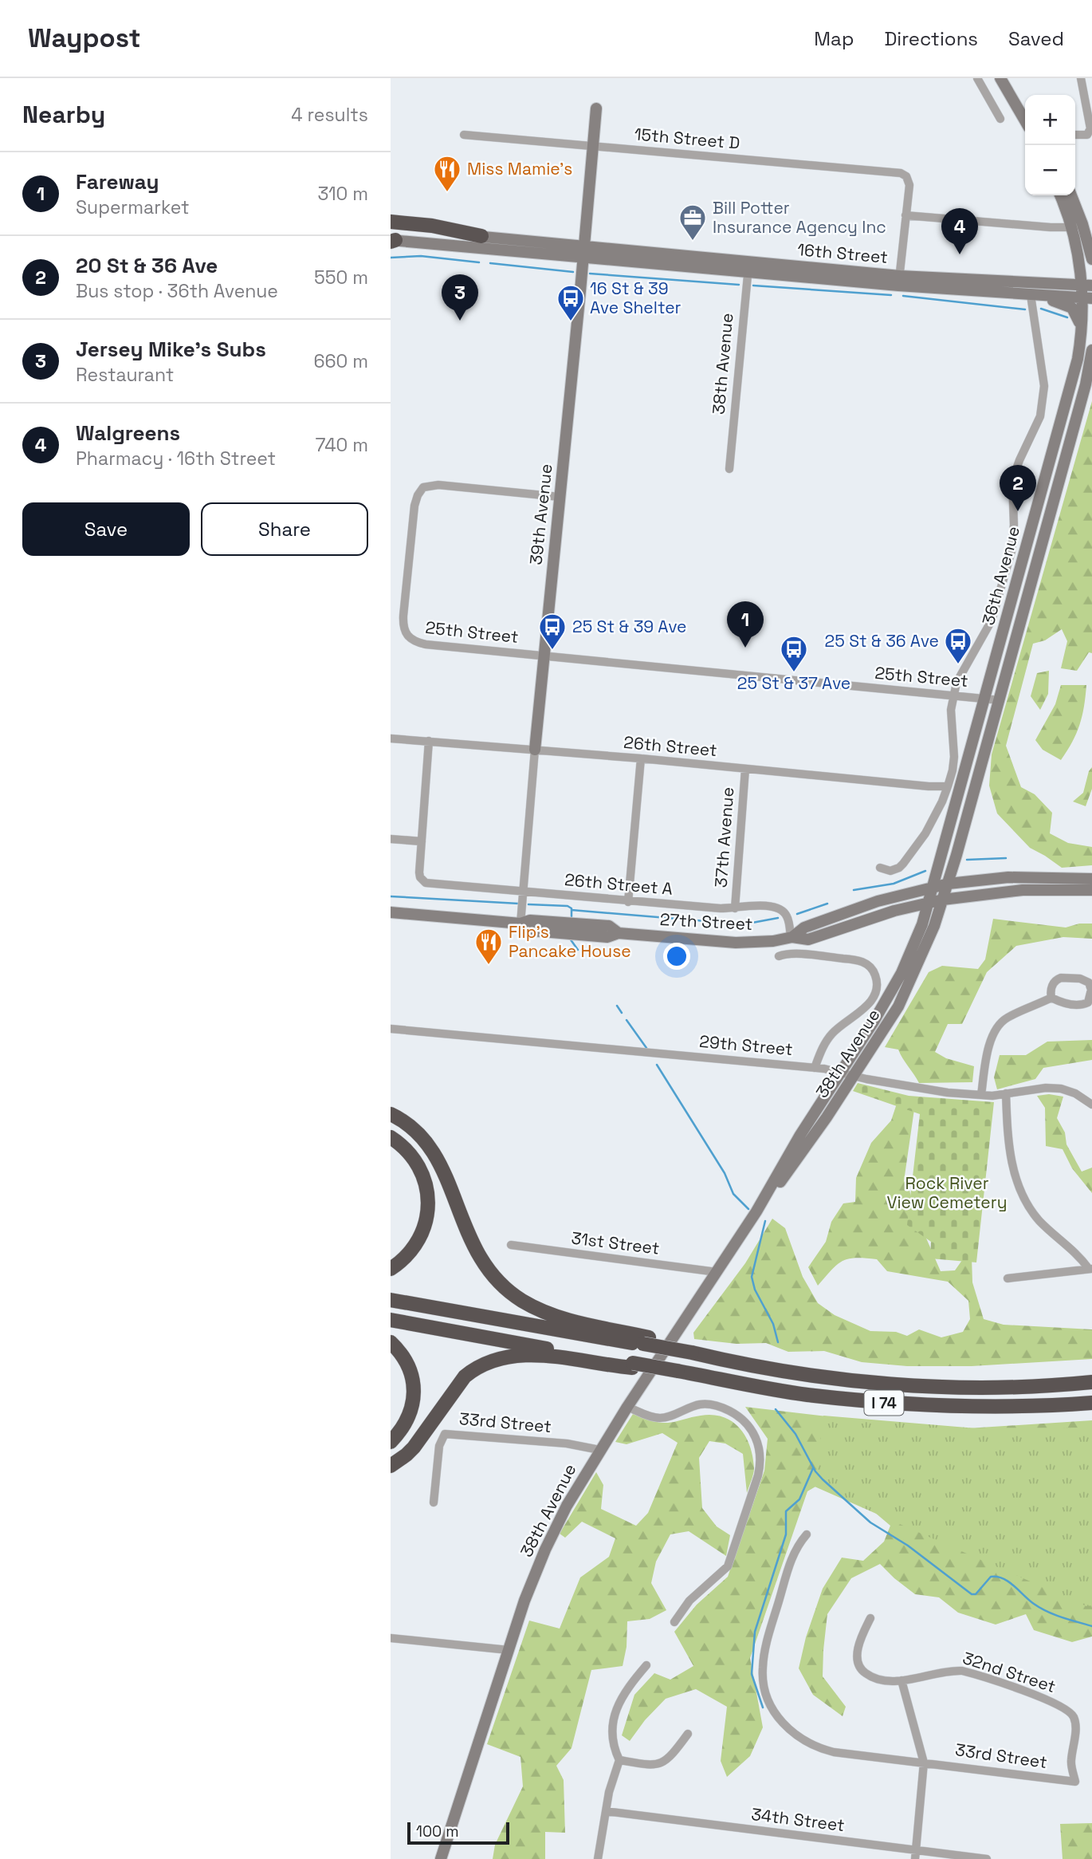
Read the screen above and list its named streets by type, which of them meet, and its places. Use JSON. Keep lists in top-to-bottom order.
{
  "streets": {
    "highway": ["I 74"],
    "main road": [
      "16th Street",
      "38th Avenue",
      "39th Avenue",
      "36th Avenue",
      "27th Street"
    ],
    "street": [
      "15th Street D",
      "25th Street",
      "26th Street",
      "37th Avenue",
      "26th Street A",
      "29th Street",
      "31st Street",
      "33rd Street",
      "32nd Street",
      "34th Street"
    ]
  },
  "crossings": [
    ["15th Street D", "39th Avenue"],
    ["16th Street", "38th Avenue"],
    ["16th Street", "39th Avenue"],
    ["16th Street", "36th Avenue"],
    ["38th Avenue", "36th Avenue"],
    ["38th Avenue", "27th Street"],
    ["38th Avenue", "29th Street"],
    ["38th Avenue", "31st Street"],
    ["38th Avenue", "33rd Street"],
    ["39th Avenue", "25th Street"],
    ["39th Avenue", "26th Street"],
    ["39th Avenue", "26th Street A"],
    ["39th Avenue", "27th Street"],
    ["36th Avenue", "25th Street"],
    ["36th Avenue", "26th Street"],
    ["36th Avenue", "27th Street"],
    ["26th Street", "37th Avenue"],
    ["37th Avenue", "26th Street A"],
    ["26th Street A", "27th Street"],
    ["33rd Street", "32nd Street"]
  ],
  "parks": ["Rock River View Cemetery"],
  "places": {
    "restaurant": ["Miss Mamie’s", "Flip's Pancake House"],
    "office": ["Bill Potter Insurance Agency Inc"],
    "bus stop": [
      "16 St & 39 Ave Shelter",
      "25 St & 39 Ave",
      "25 St & 36 Ave",
      "25 St & 37 Ave"
    ]
  },
  "scale_bar": "100 m",
  "page": {
    "header": "Waypost",
    "nav": ["Map", "Directions", "Saved"],
    "heading": ["Nearby", "4 results"],
    "map_buttons": ["+", "−"],
    "list": [
      {
        "mark": "1",
        "name": "Fareway",
        "note": "Supermarket",
        "value": "310 m"
      },
      {
        "mark": "2",
        "name": "20 St & 36 Ave",
        "note": "Bus stop · 36th Avenue",
        "value": "550 m"
      },
      {
        "mark": "3",
        "name": "Jersey Mike's Subs",
        "note": "Restaurant",
        "value": "660 m"
      },
      {
        "mark": "4",
        "name": "Walgreens",
        "note": "Pharmacy · 16th Street",
        "value": "740 m"
      }
    ],
    "pins": [
      "4",
      "3",
      "2",
      "1"
    ],
    "buttons": ["Save", "Share"],
    "scale": "100 m"
  }
}
